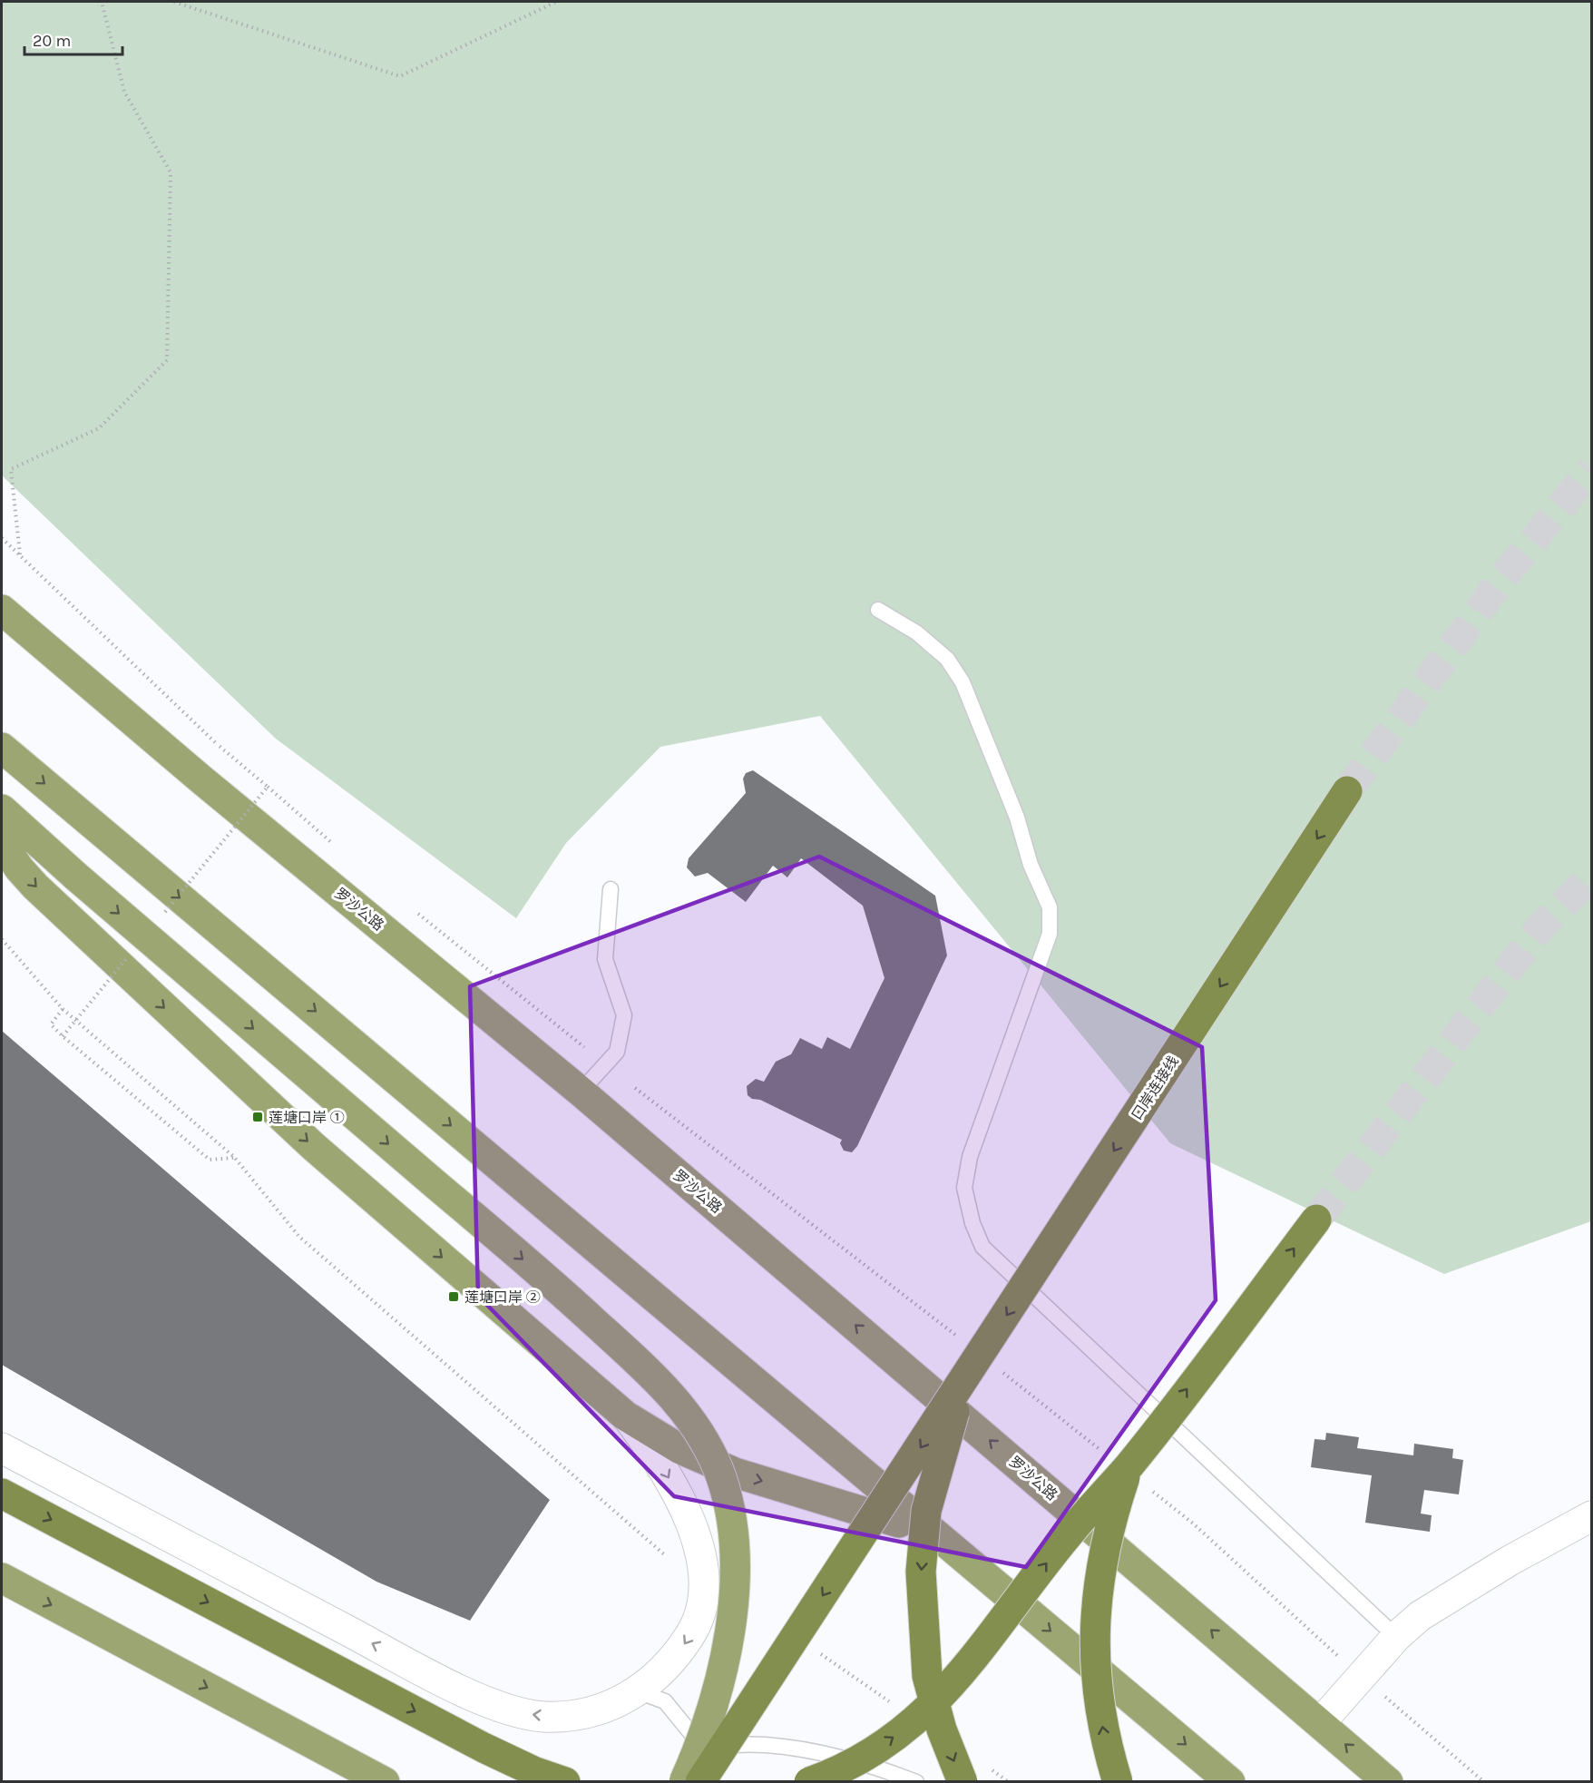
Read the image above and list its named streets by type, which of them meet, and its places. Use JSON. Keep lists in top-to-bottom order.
{
  "streets": {
    "highway": ["罗沙公路", "口岸连接线"]
  },
  "places": {
    "transit": ["莲塘口岸 ①", "莲塘口岸 ②"]
  },
  "scale_bar": "20 m"
}
